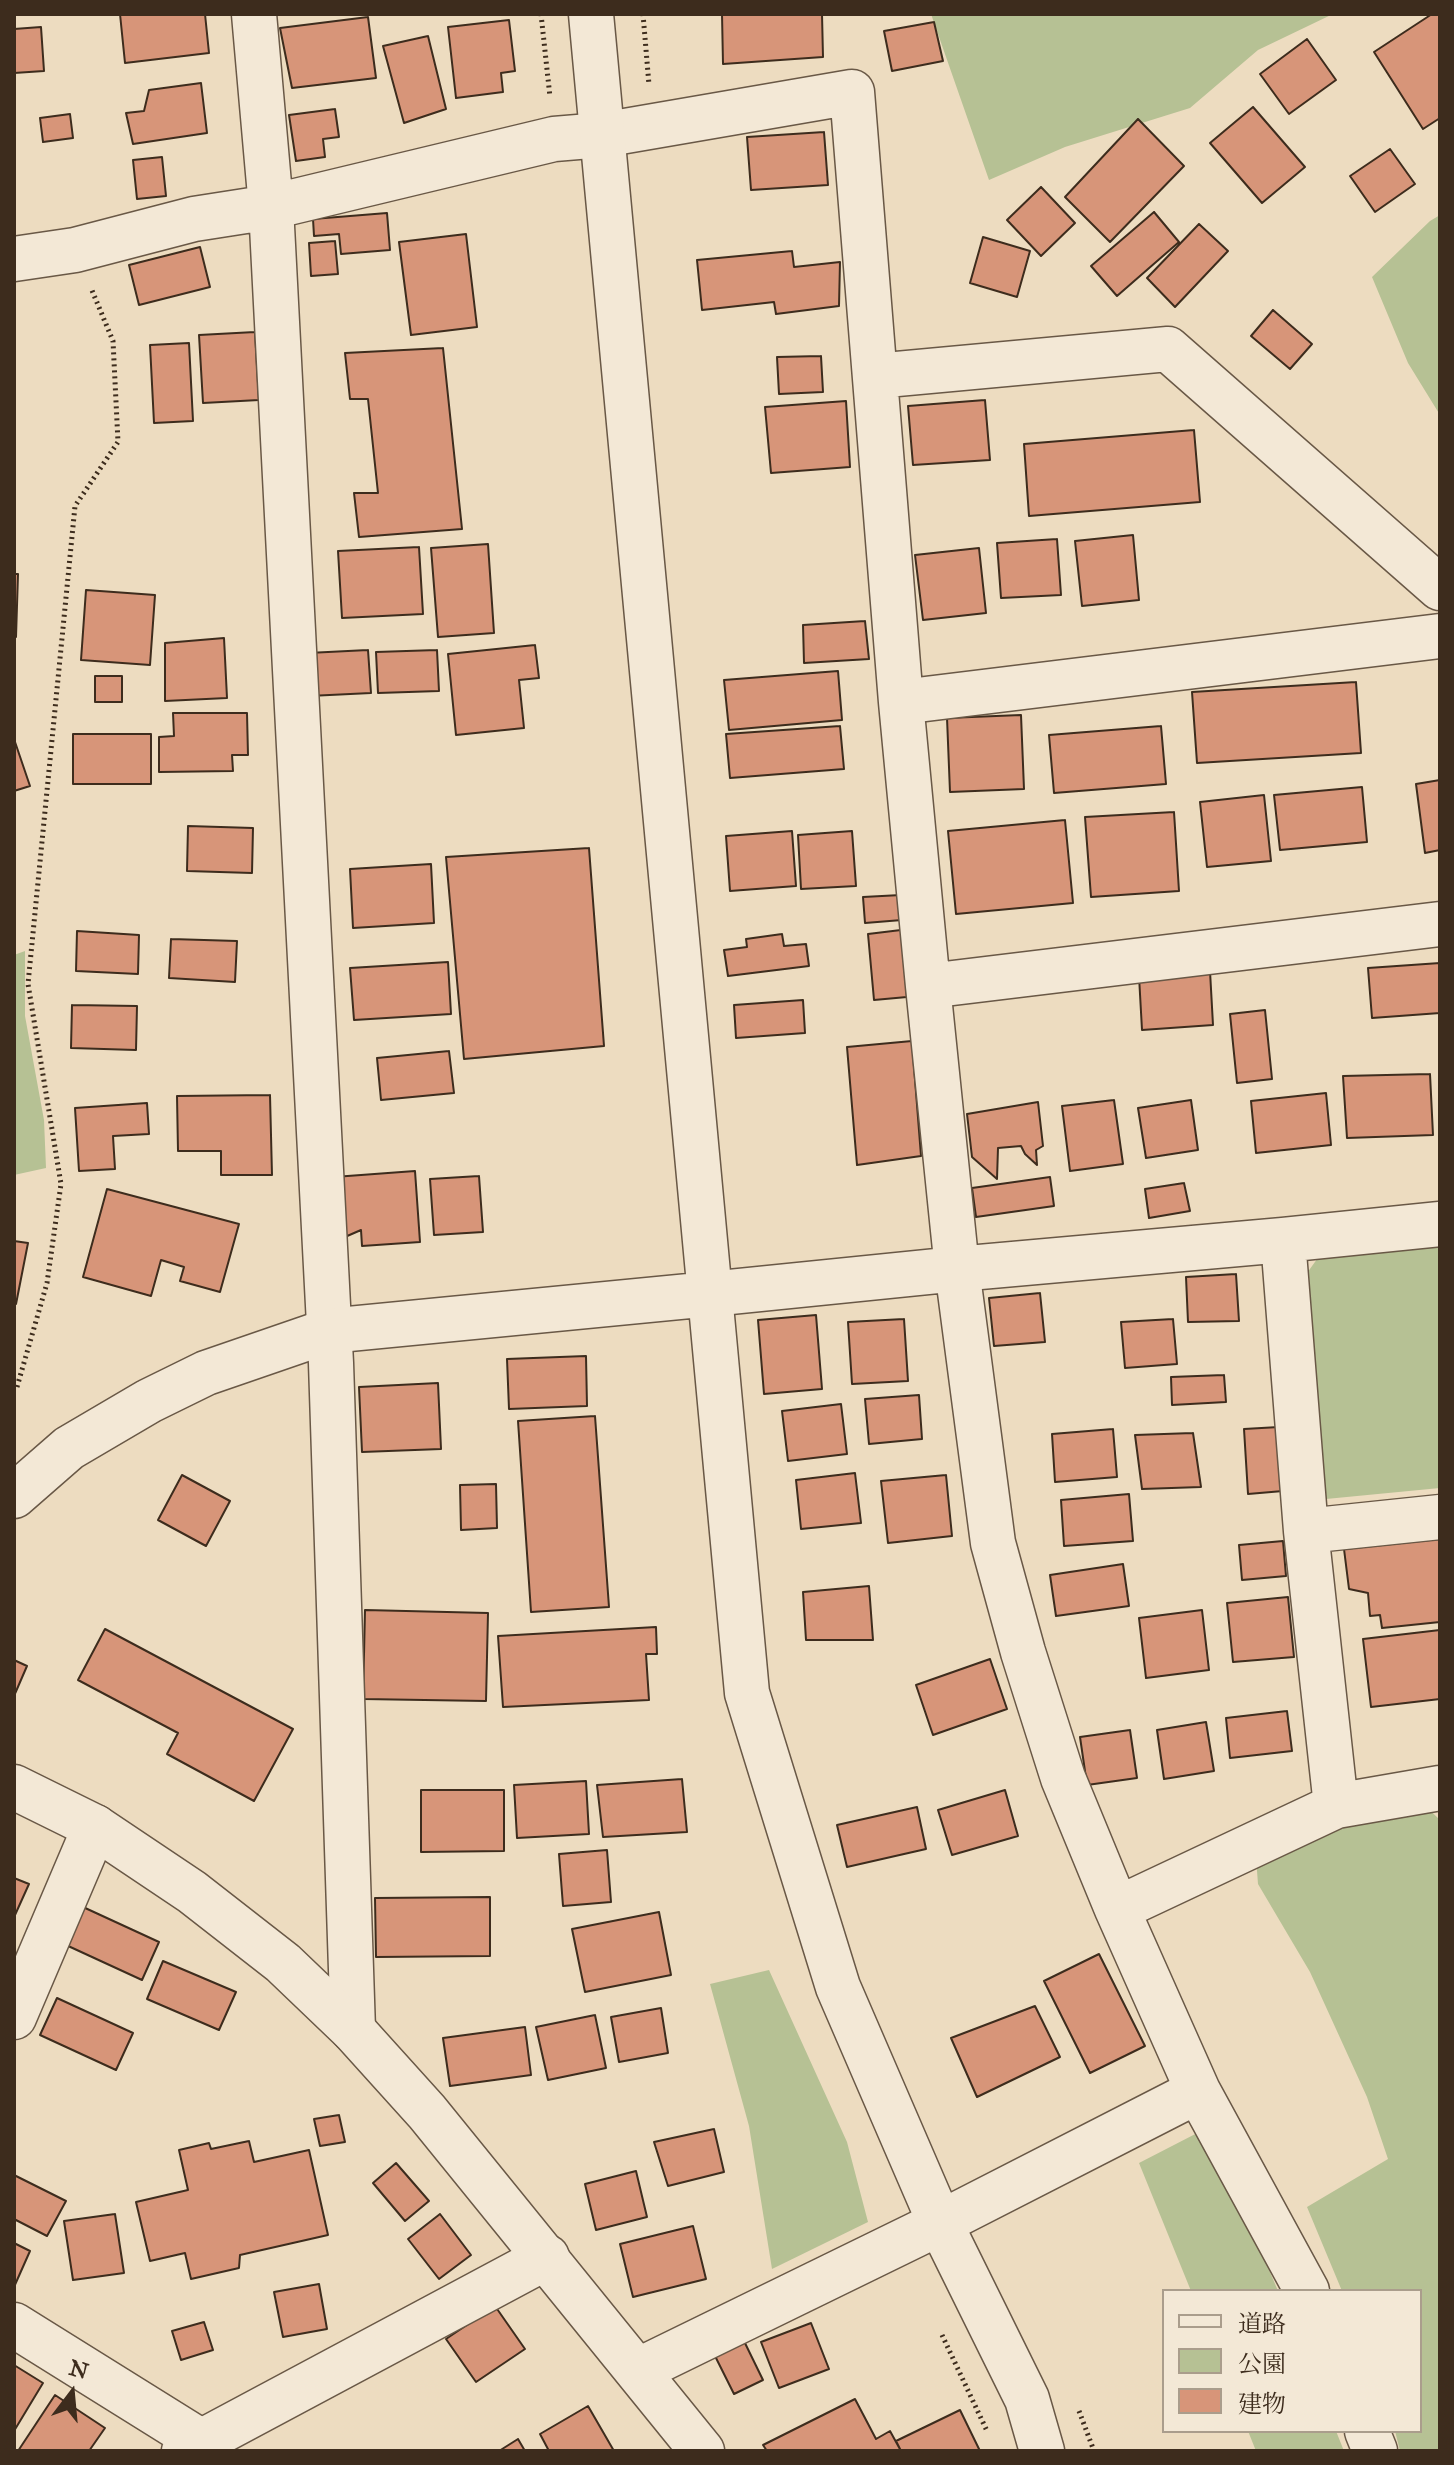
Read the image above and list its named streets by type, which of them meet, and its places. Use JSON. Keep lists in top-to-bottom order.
{
  "legend": ["道路", "公園", "建物"],
  "north": "top"
}
